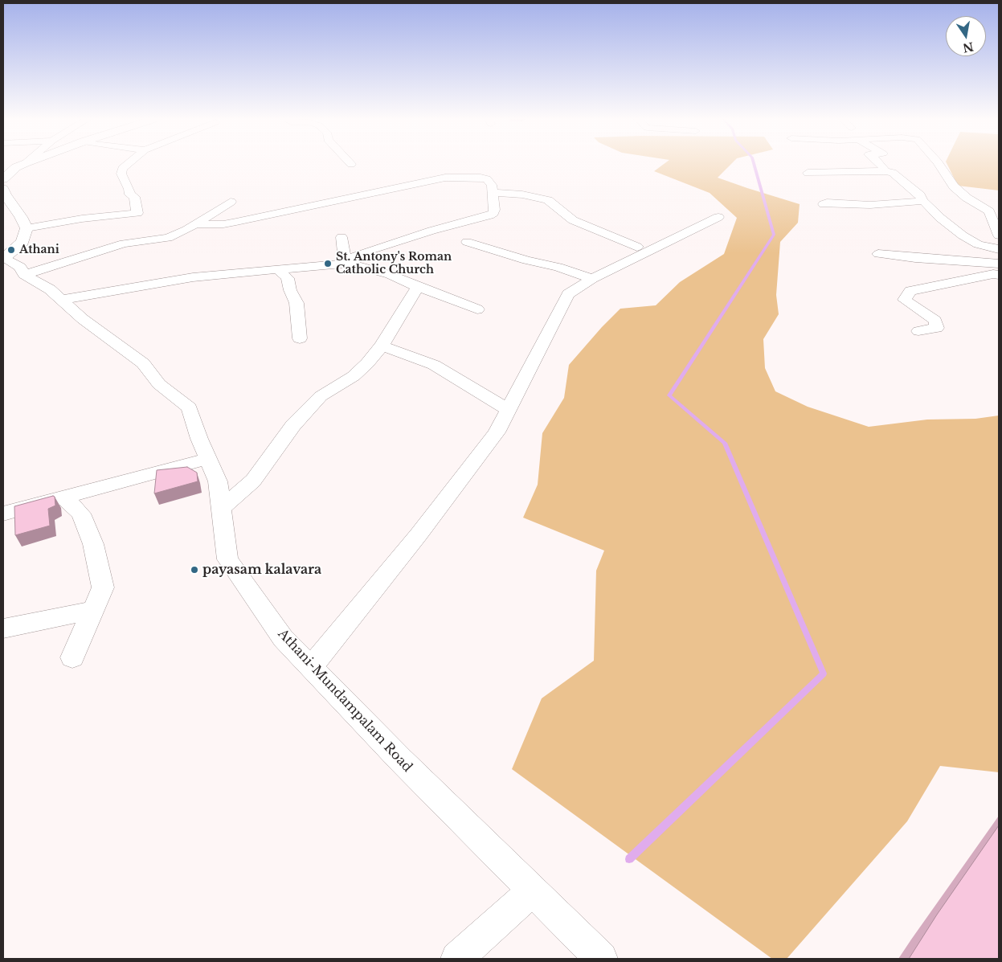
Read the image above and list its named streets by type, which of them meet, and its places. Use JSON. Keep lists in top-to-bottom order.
{
  "streets": {
    "street": ["Athani-Mundampalam Road"]
  },
  "places": ["Athani", "St. Antony's Roman Catholic Church", "payasam kalavara"],
  "north": "bottom"
}
